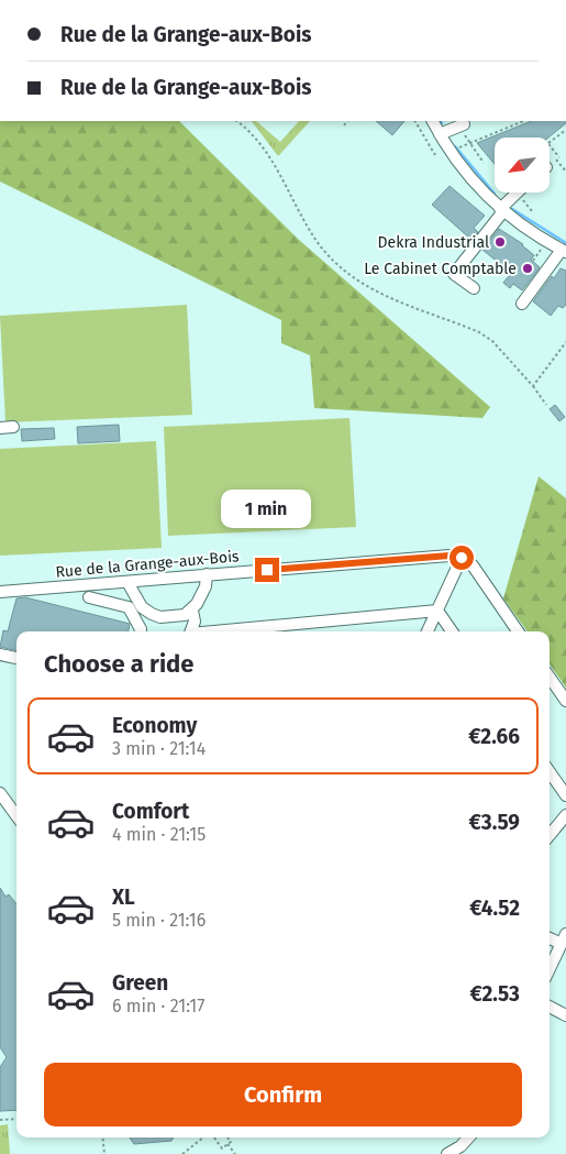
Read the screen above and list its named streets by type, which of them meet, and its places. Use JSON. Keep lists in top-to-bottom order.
{
  "streets": {
    "street": ["Rue de la Grange-aux-Bois"]
  },
  "places": ["Dekra Industrial", "Le Cabinet Comptable"],
  "north": "bottom left",
  "page": {
    "banner": ["Rue de la Grange-aux-Bois", "Rue de la Grange-aux-Bois"],
    "bubble": "1 min",
    "heading": "Choose a ride",
    "list": [
      {
        "name": "Economy",
        "note": "3 min · 21:14",
        "value": "€2.66"
      },
      {
        "name": "Comfort",
        "note": "4 min · 21:15",
        "value": "€3.59"
      },
      {
        "name": "XL",
        "note": "5 min · 21:16",
        "value": "€4.52"
      },
      {
        "name": "Green",
        "note": "6 min · 21:17",
        "value": "€2.53"
      }
    ],
    "buttons": "Confirm"
  }
}
